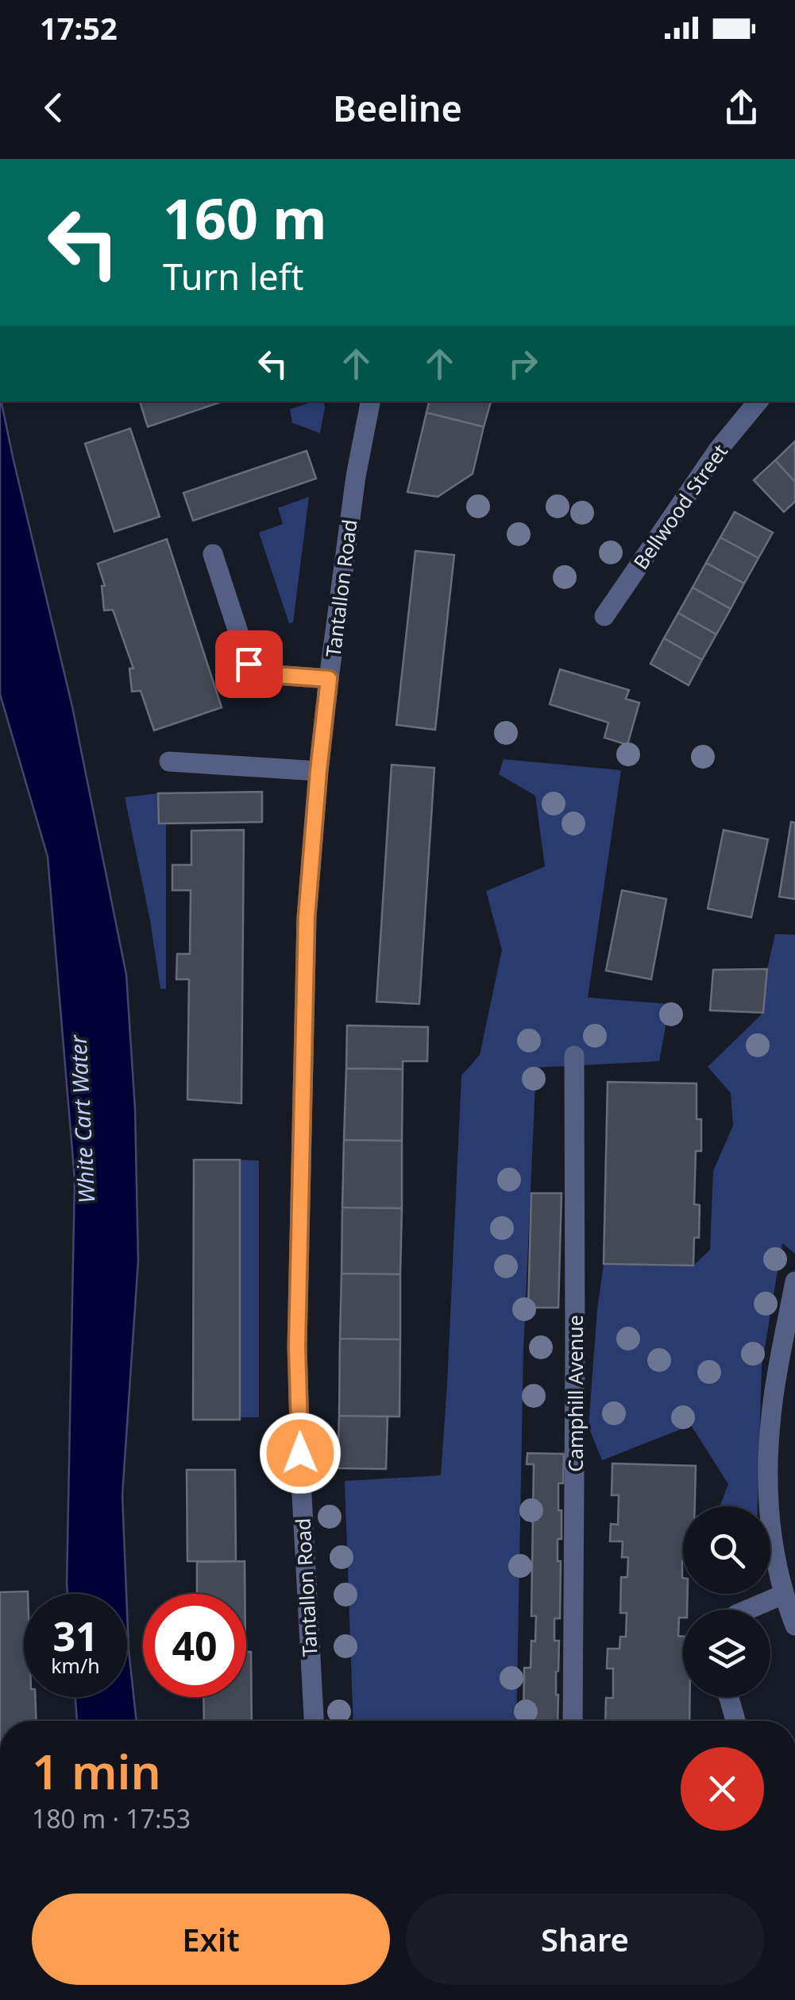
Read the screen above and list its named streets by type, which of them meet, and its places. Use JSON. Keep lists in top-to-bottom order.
{
  "streets": {
    "street": ["Bellwood Street", "Tantallon Road", "Camphill Avenue"]
  },
  "water": ["White Cart Water"],
  "page": {
    "status": "17:52",
    "header": "Beeline",
    "turn": ["160 m", "Turn left"],
    "speed": "31 km/h",
    "limit": "40",
    "heading": ["1 min", "180 m · 17:53"],
    "buttons": ["Exit", "Share"]
  }
}
